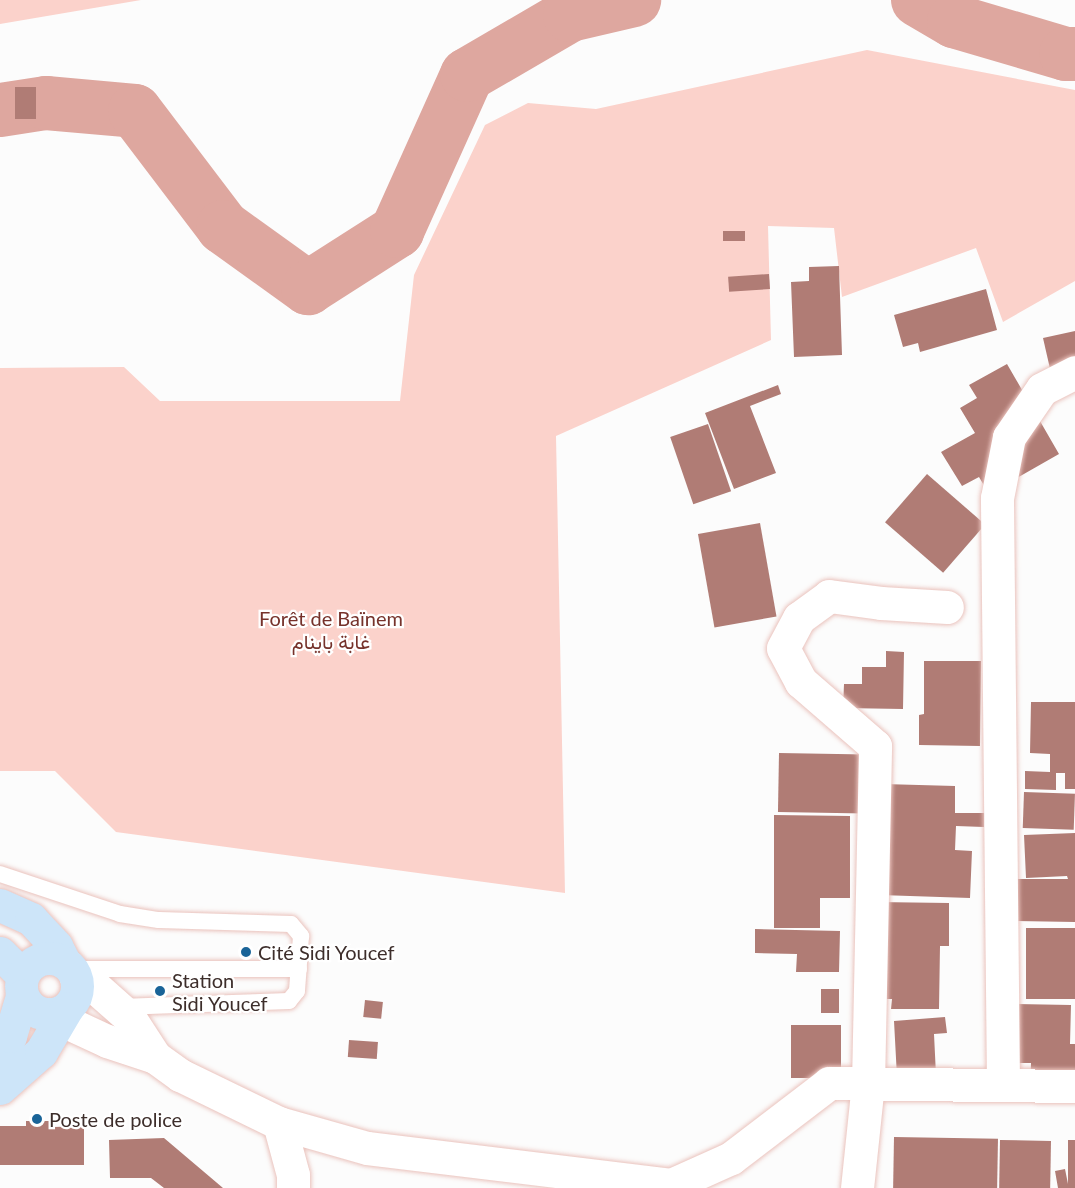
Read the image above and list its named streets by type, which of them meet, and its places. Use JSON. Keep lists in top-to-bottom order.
{
  "parks": ["Forêt de Baïnem غابة باينام"],
  "places": ["Cité Sidi Youcef", "Station Sidi Youcef", "Poste de police"]
}
